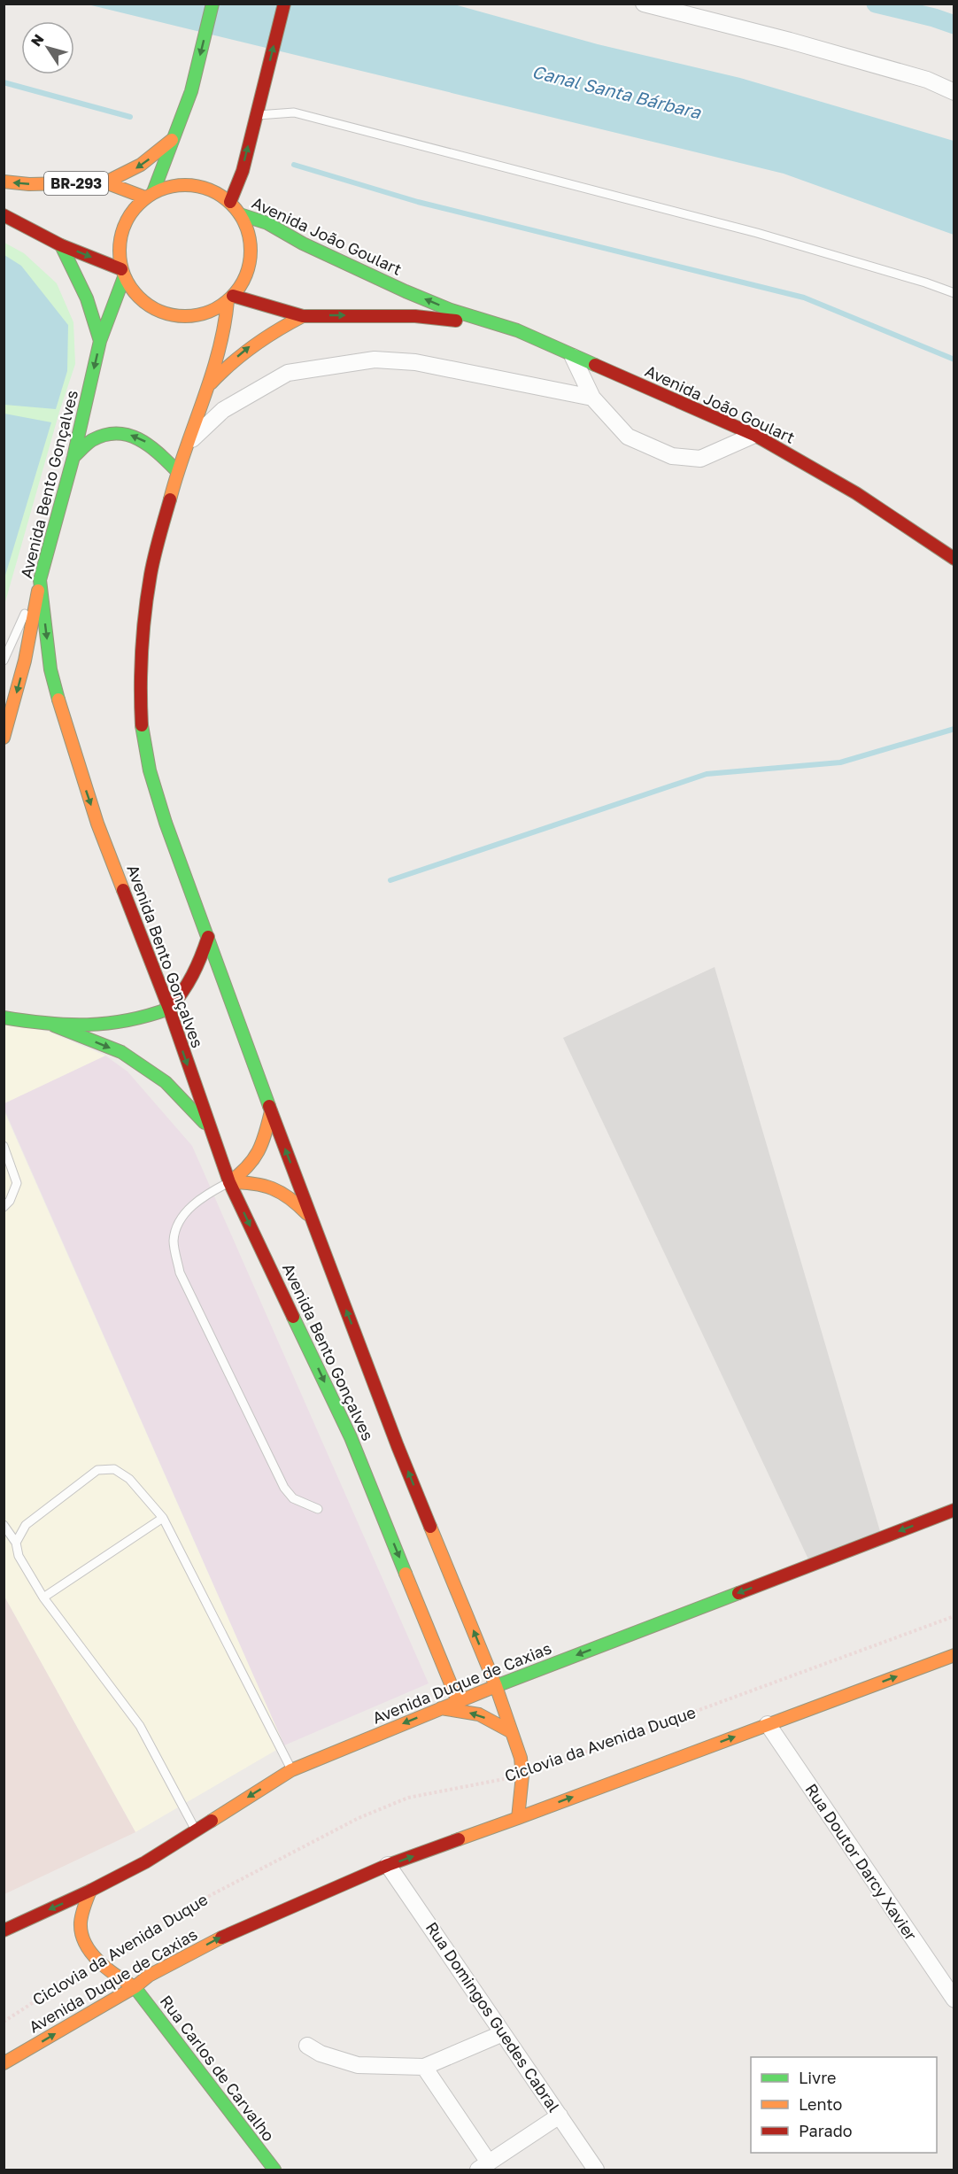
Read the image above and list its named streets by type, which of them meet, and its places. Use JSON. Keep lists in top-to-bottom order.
{
  "streets": {
    "main road": [
      "BR-293",
      "Avenida João Goulart",
      "Avenida Bento Gonçalves",
      "Avenida Duque de Caxias",
      "Rua Carlos de Carvalho"
    ],
    "street": ["Rua Doutor Darcy Xavier", "Rua Domingos Guedes Cabral"],
    "path": ["Ciclovia da Avenida Duque"]
  },
  "crossings": [
    ["BR-293", "Avenida João Goulart"],
    ["BR-293", "Avenida Bento Gonçalves"],
    ["Avenida João Goulart", "Avenida Bento Gonçalves"],
    ["Avenida Bento Gonçalves", "Avenida Duque de Caxias"],
    ["Avenida Bento Gonçalves", "Ciclovia da Avenida Duque"],
    ["Avenida Duque de Caxias", "Rua Doutor Darcy Xavier"],
    ["Avenida Duque de Caxias", "Rua Domingos Guedes Cabral"],
    ["Avenida Duque de Caxias", "Rua Carlos de Carvalho"]
  ],
  "water": ["Canal Santa Bárbara"],
  "legend": ["Livre", "Lento", "Parado"],
  "north": "top left"
}
